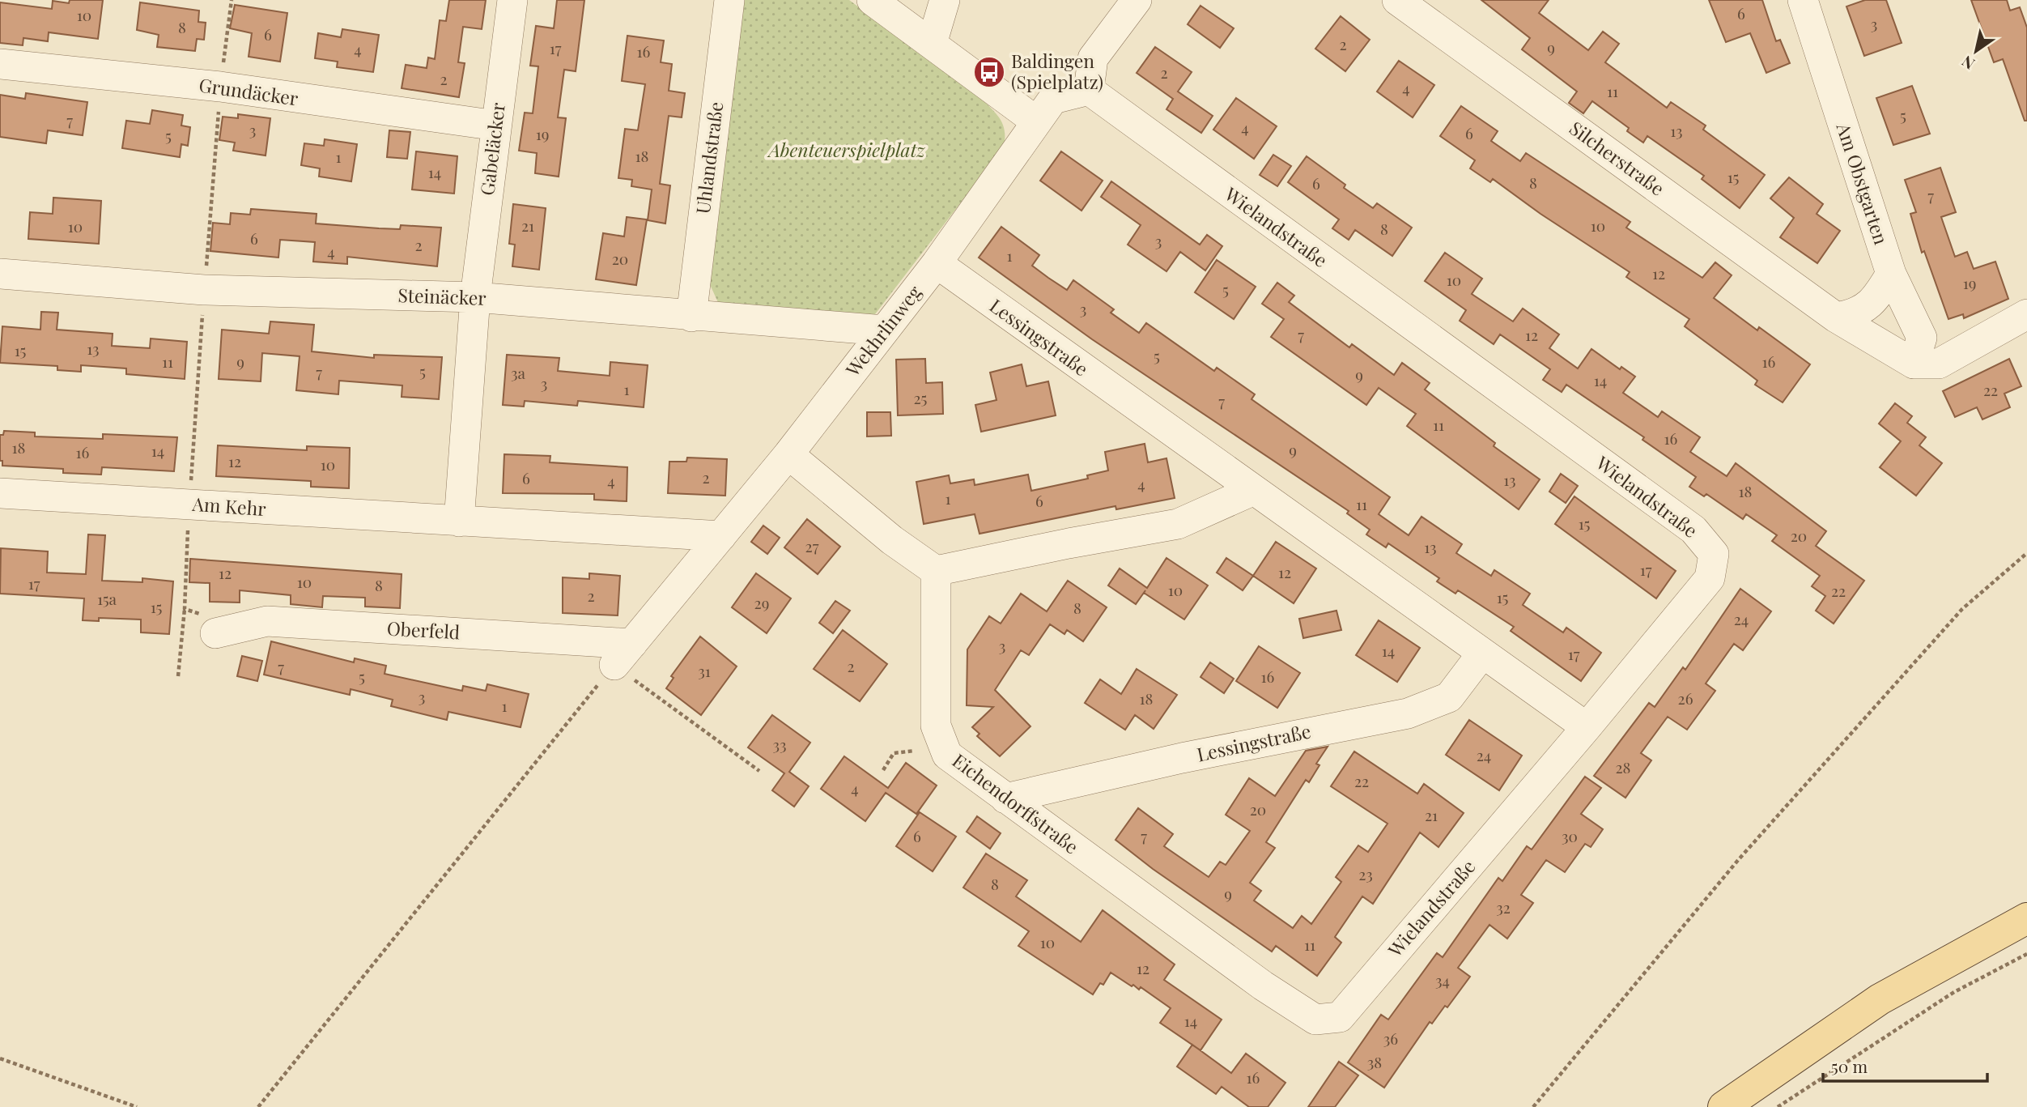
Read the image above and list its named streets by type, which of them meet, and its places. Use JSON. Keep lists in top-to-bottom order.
{
  "streets": {
    "street": [
      "Grundäcker",
      "Gabeläcker",
      "Uhlandstraße",
      "Silcherstraße",
      "Am Obstgarten",
      "Wielandstraße",
      "Steinäcker",
      "Wekhrlinweg",
      "Lessingstraße",
      "Am Kehr",
      "Oberfeld",
      "Eichendorffstraße"
    ]
  },
  "crossings": [
    ["Grundäcker", "Gabeläcker"],
    ["Gabeläcker", "Steinäcker"],
    ["Uhlandstraße", "Steinäcker"],
    ["Silcherstraße", "Am Obstgarten"],
    ["Wielandstraße", "Wekhrlinweg"],
    ["Wielandstraße", "Lessingstraße"],
    ["Wielandstraße", "Eichendorffstraße"],
    ["Steinäcker", "Wekhrlinweg"],
    ["Wekhrlinweg", "Lessingstraße"],
    ["Wekhrlinweg", "Am Kehr"],
    ["Wekhrlinweg", "Oberfeld"],
    ["Lessingstraße", "Eichendorffstraße"]
  ],
  "parks": ["Abenteuerspielplatz"],
  "places": {
    "bus stop": ["Baldingen (Spielplatz)"]
  },
  "house_numbers": [
    "6",
    "10",
    "3",
    "8",
    "6",
    "2",
    "9",
    "17",
    "4",
    "16",
    "2",
    "2",
    "4",
    "11",
    "5",
    "7",
    "4",
    "3",
    "13",
    "6",
    "19",
    "5",
    "18",
    "1",
    "14",
    "15",
    "8",
    "6",
    "7",
    "21",
    "10",
    "10",
    "8",
    "6",
    "3",
    "2",
    "4",
    "1",
    "20",
    "12",
    "10",
    "19",
    "5",
    "3",
    "7",
    "12",
    "13",
    "15",
    "5",
    "11",
    "9",
    "16",
    "5",
    "7",
    "3a",
    "9",
    "14",
    "3",
    "1",
    "22",
    "25",
    "7",
    "11",
    "16",
    "18",
    "9",
    "14",
    "16",
    "12",
    "10",
    "2",
    "6",
    "13",
    "4",
    "4",
    "18",
    "1",
    "6",
    "11",
    "15",
    "20",
    "27",
    "13",
    "17",
    "12",
    "12",
    "10",
    "17",
    "8",
    "10",
    "22",
    "2",
    "15",
    "15a",
    "29",
    "15",
    "8",
    "24",
    "3",
    "14",
    "17",
    "2",
    "7",
    "31",
    "5",
    "16",
    "3",
    "18",
    "26",
    "1",
    "33",
    "24",
    "28",
    "22",
    "4",
    "20",
    "21",
    "6",
    "7",
    "30",
    "23",
    "8",
    "9",
    "32",
    "10",
    "11",
    "12",
    "34",
    "14",
    "36",
    "38",
    "16"
  ],
  "scale_bar": "50 m",
  "north": "bottom left"
}
